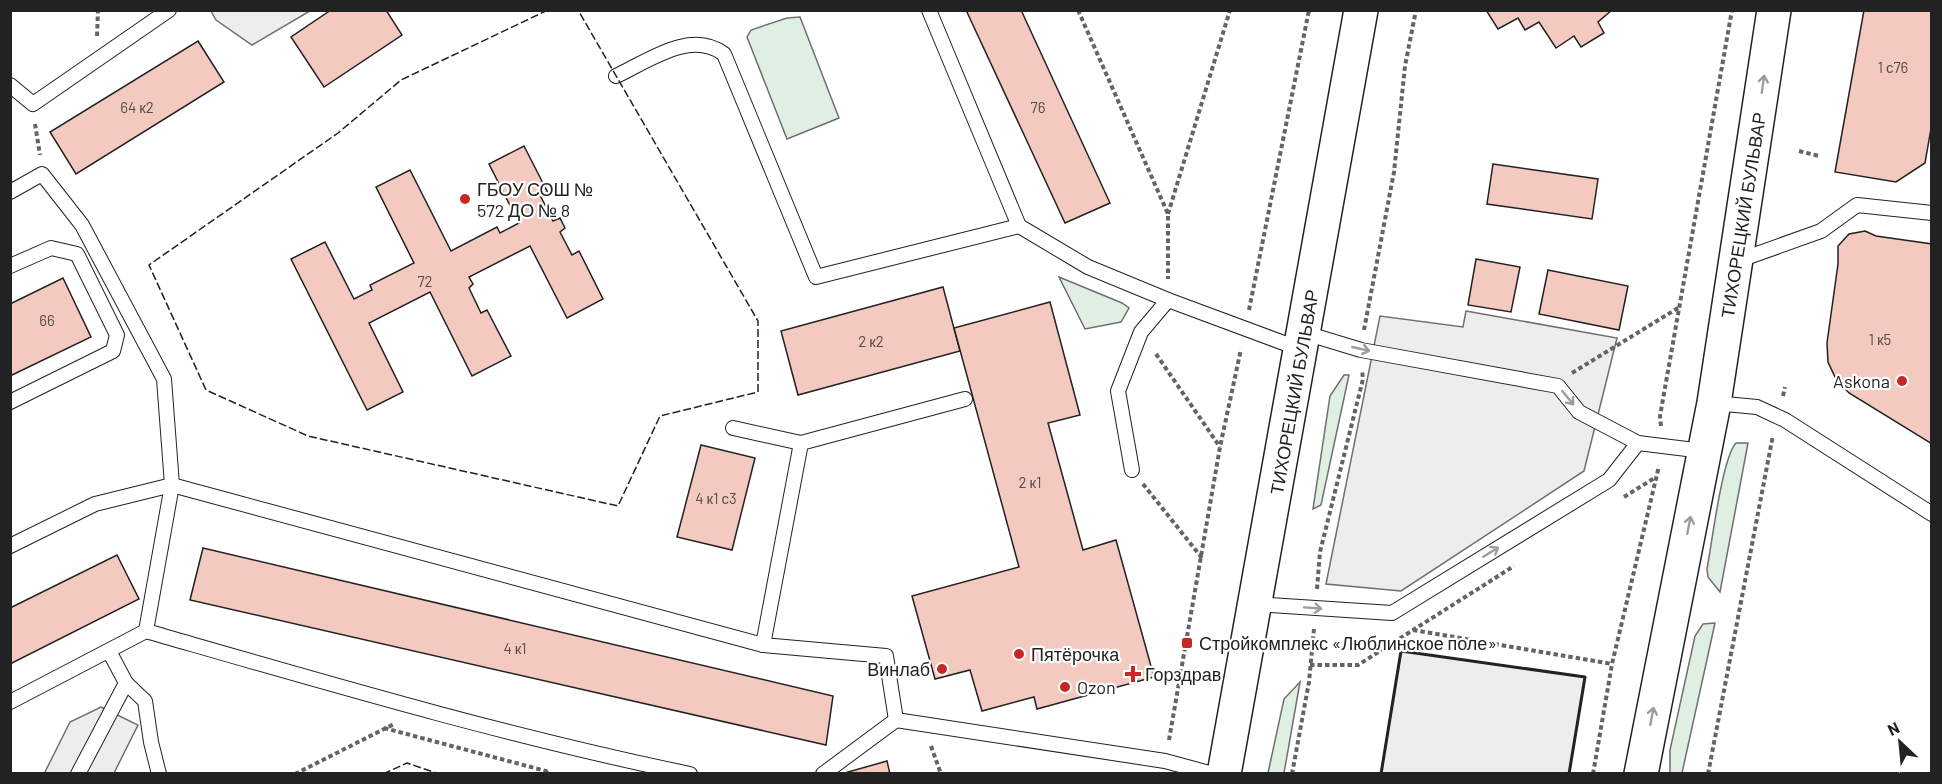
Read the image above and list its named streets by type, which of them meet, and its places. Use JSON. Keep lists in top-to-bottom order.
{
  "streets": {
    "street": ["ТИХОРЕЦКИЙ БУЛЬВАР"]
  },
  "one_way": ["ТИХОРЕЦКИЙ БУЛЬВАР"],
  "places": {
    "other": [
      "ГБОУ СОШ № 572 ДО № 8",
      "Askona",
      "Пятёрочка",
      "Винлаб",
      "Ozon"
    ],
    "transit": ["Стройкомплекс «Люблинское поле»"],
    "health": ["Горздрав"]
  },
  "house_numbers": [
    "1 с76",
    "64 к2",
    "76",
    "72",
    "66",
    "1 к5",
    "2 к2",
    "2 к1",
    "4 к1 с3",
    "4 к1"
  ],
  "north": "top left"
}
